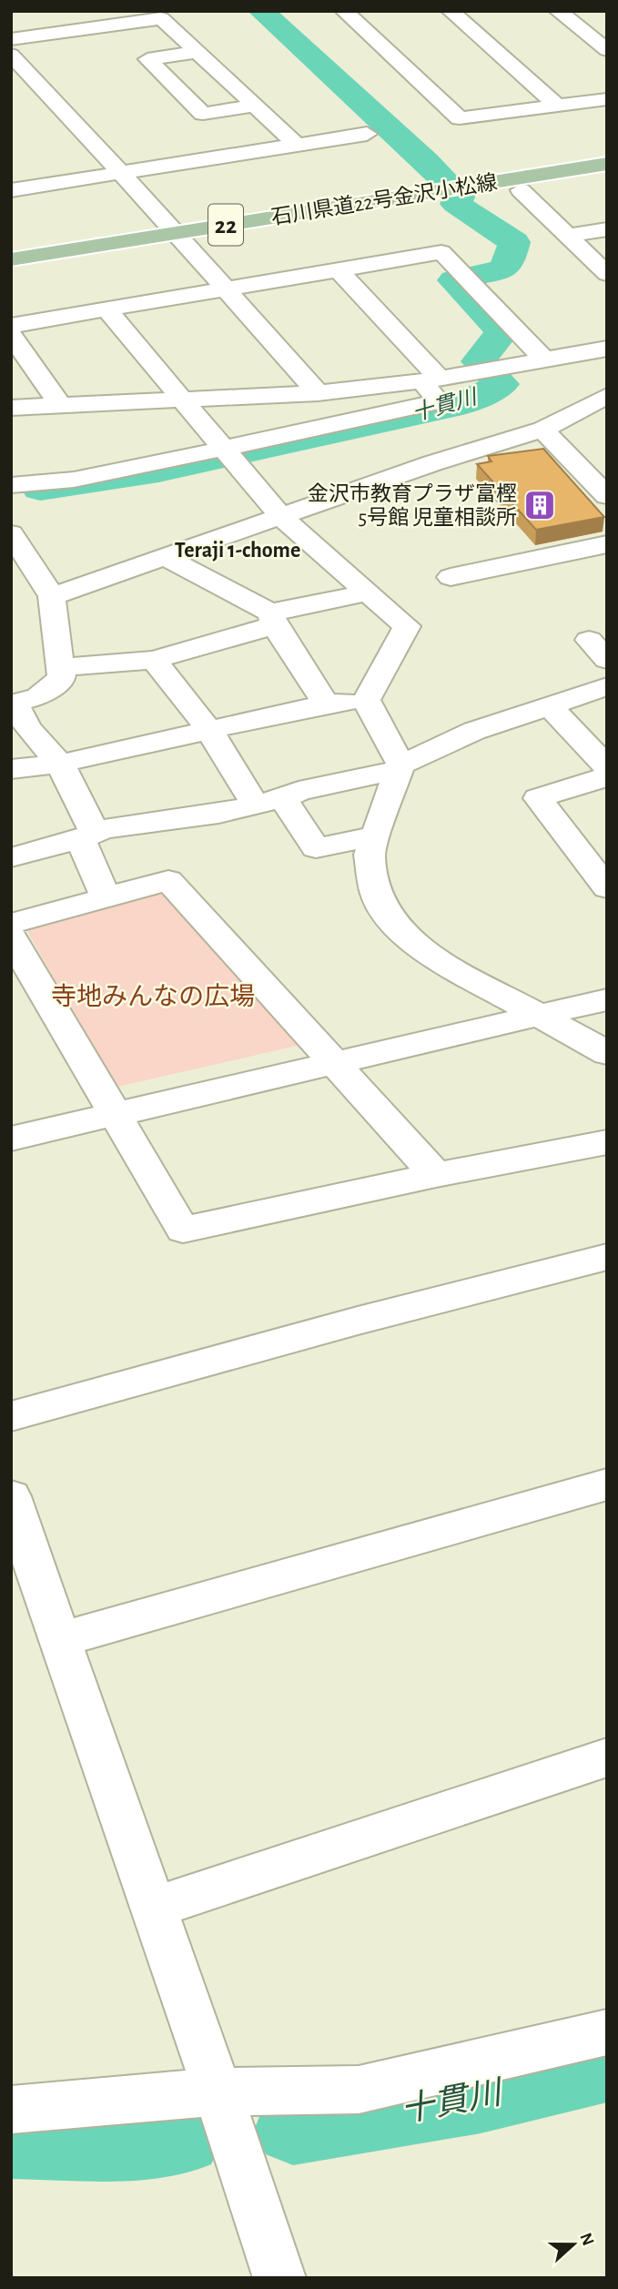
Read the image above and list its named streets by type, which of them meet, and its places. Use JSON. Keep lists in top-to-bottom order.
{
  "streets": {
    "main road": ["石川県道22号金沢小松線", "22"]
  },
  "districts": ["Teraji 1-chome"],
  "water": ["十貫川"],
  "parks": ["寺地みんなの広場"],
  "places": {
    "building": ["金沢市教育プラザ富樫 5号館 児童相談所"]
  },
  "north": "right"
}
